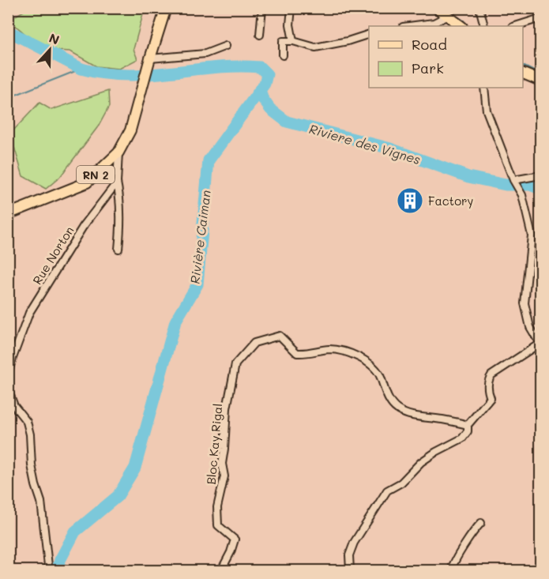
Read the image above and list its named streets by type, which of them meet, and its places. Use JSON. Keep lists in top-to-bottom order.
{
  "streets": {
    "main road": ["RN 2"],
    "street": ["Rue Norton", "Bloc Kay Rigal"]
  },
  "water": ["Riviere des Vignes", "Rivière Caiman"],
  "places": {
    "building": ["Factory"]
  },
  "legend": ["Road", "Park"],
  "north": "top"
}
